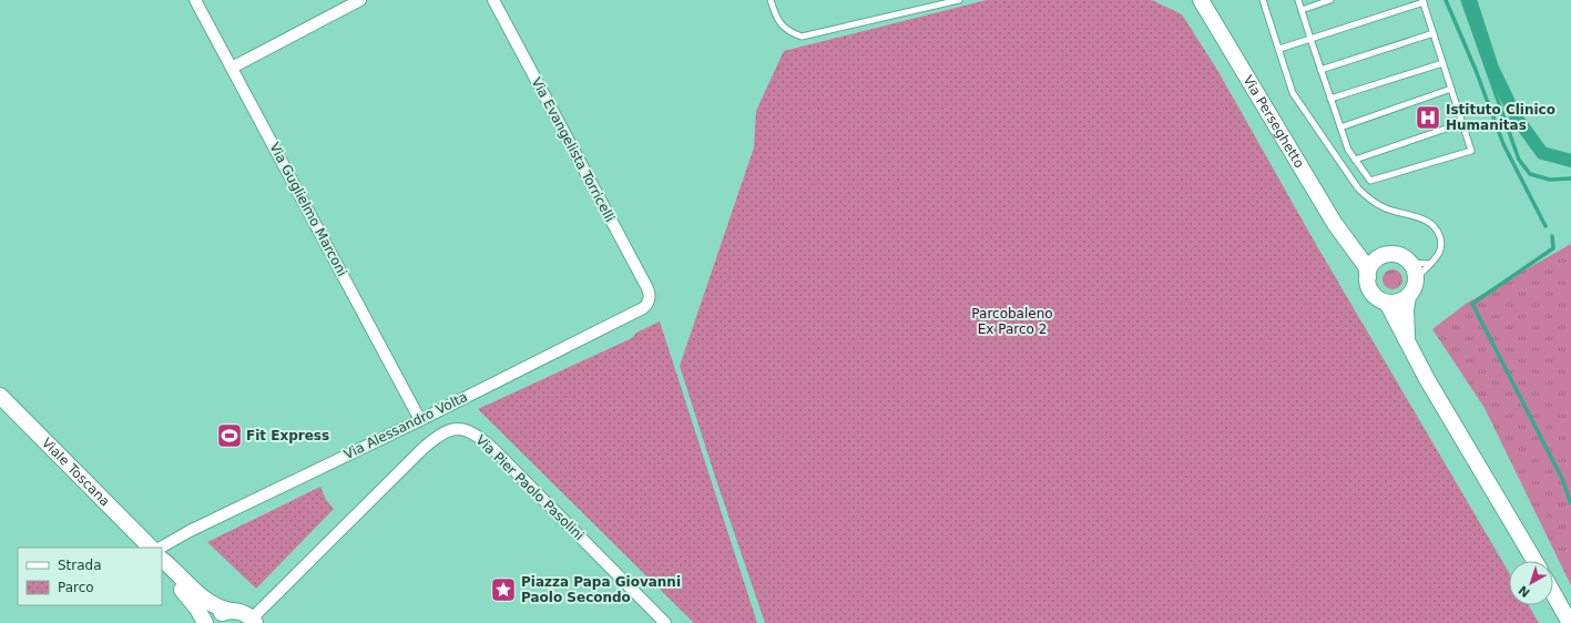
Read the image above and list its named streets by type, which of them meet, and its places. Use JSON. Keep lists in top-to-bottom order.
{
  "streets": {
    "street": [
      "Via Perseghetto",
      "Via Evangelista Torricelli",
      "Via Guglielmo Marconi",
      "Via Alessandro Volta",
      "Viale Toscana",
      "Via Pier Paolo Pasolini"
    ]
  },
  "crossings": [
    ["Via Evangelista Torricelli", "Via Alessandro Volta"],
    ["Via Guglielmo Marconi", "Via Alessandro Volta"]
  ],
  "parks": ["Parcobaleno Ex Parco 2"],
  "places": {
    "hospital": ["Istituto Clinico Humanitas"],
    "sports": ["Fit Express"],
    "place": ["Piazza Papa Giovanni Paolo Secondo"]
  },
  "legend": ["Strada", "Parco"],
  "north": "bottom left"
}
